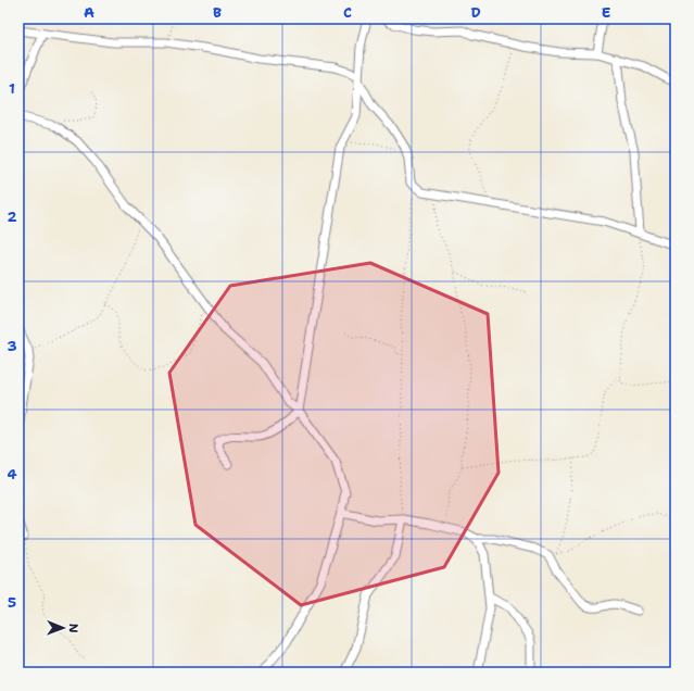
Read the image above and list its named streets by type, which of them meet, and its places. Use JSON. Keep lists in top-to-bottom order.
{
  "north": "right",
  "grid": {
    "columns": [
      "A",
      "B",
      "C",
      "D",
      "E"
    ],
    "rows": [
      "1",
      "2",
      "3",
      "4",
      "5"
    ]
  }
}
